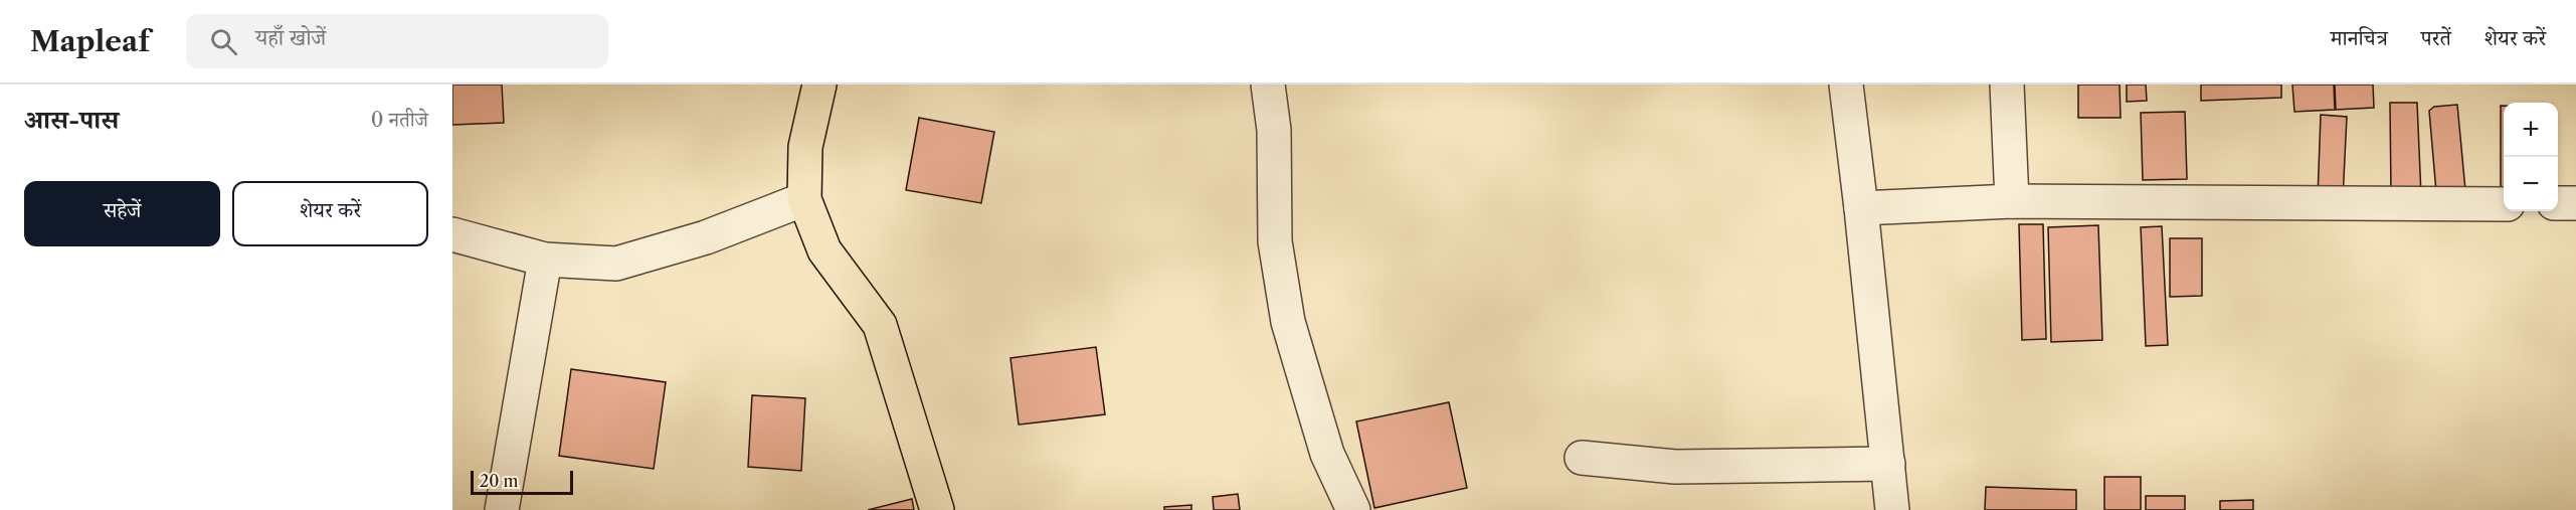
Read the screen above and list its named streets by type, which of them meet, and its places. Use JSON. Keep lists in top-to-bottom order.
{
  "scale_bar": "20 m",
  "page": {
    "header": "Mapleaf",
    "search": "यहाँ खोजें",
    "nav": ["मानचित्र", "परतें", "शेयर करें"],
    "heading": ["आस-पास", "0 नतीजे"],
    "map_buttons": ["+", "−"],
    "buttons": ["सहेजें", "शेयर करें"],
    "scale": "20 m"
  }
}
